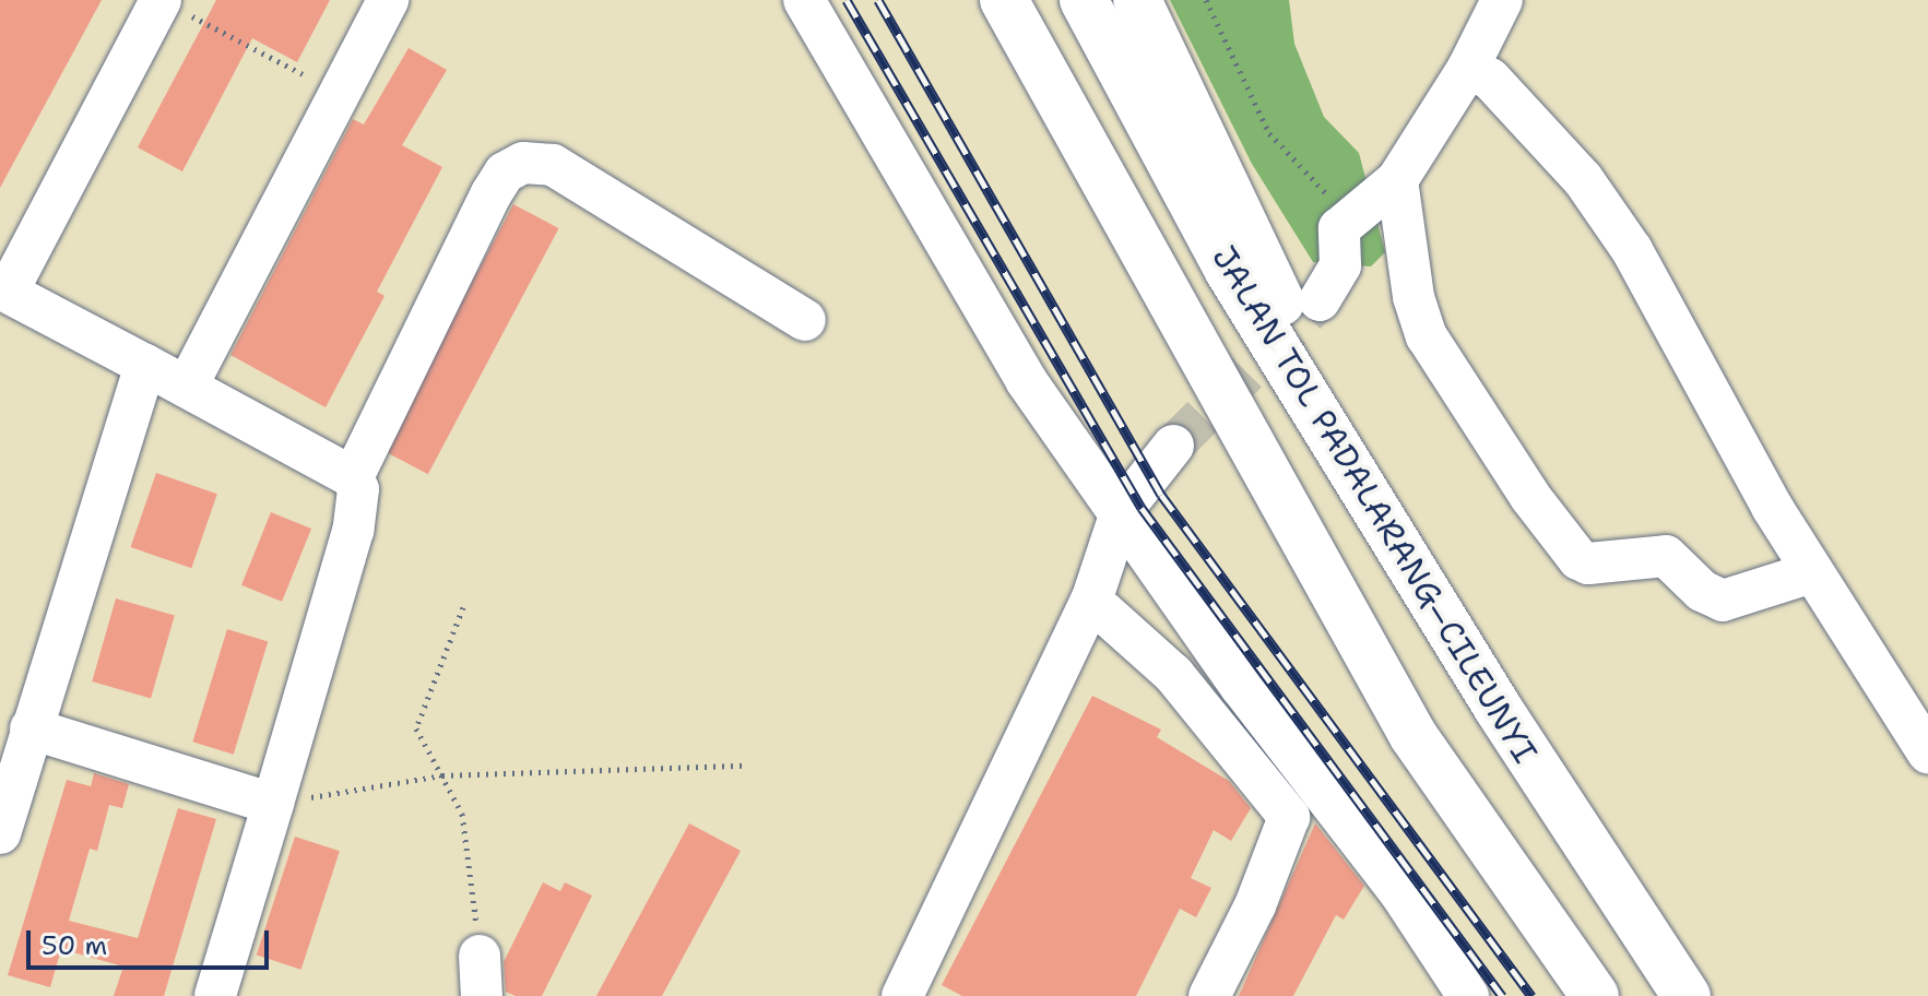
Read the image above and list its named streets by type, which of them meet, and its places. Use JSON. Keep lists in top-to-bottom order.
{
  "streets": {
    "highway": ["JALAN TOL PADALARANG–CILEUNYI"]
  },
  "scale_bar": "50 m"
}
